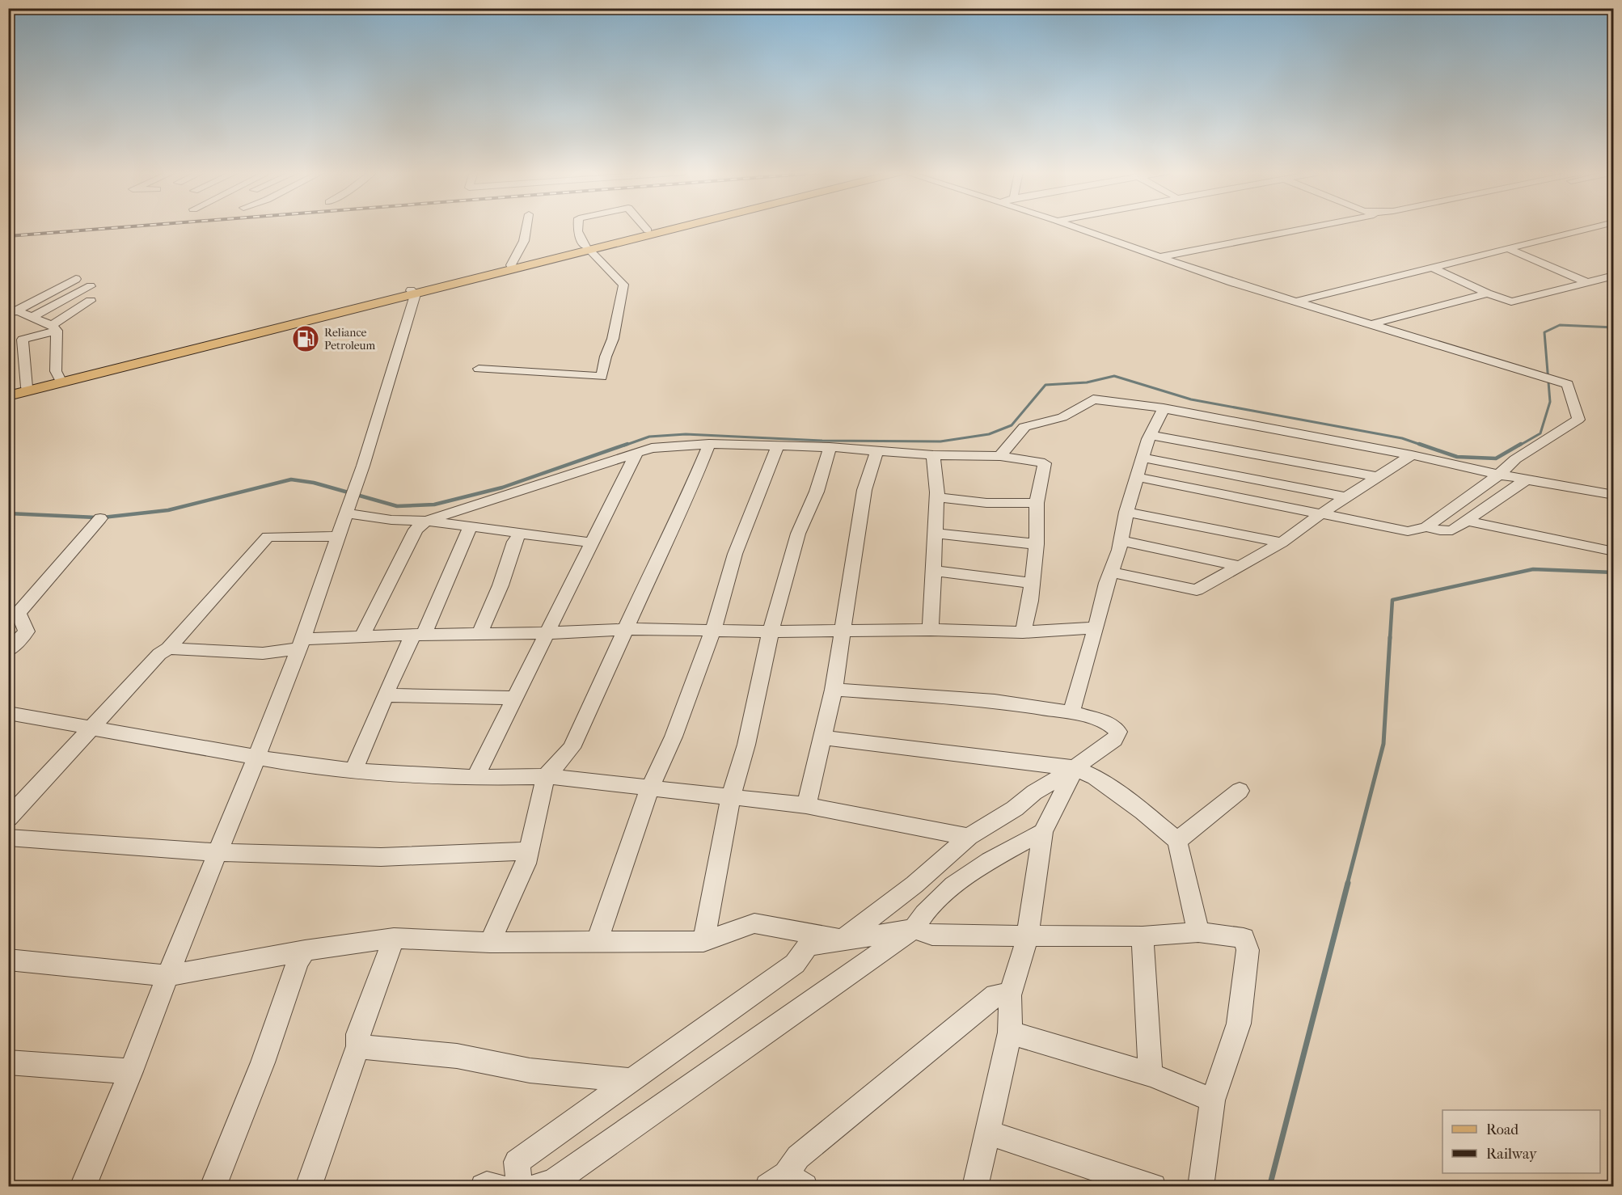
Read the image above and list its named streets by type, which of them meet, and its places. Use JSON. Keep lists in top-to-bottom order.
{
  "places": {
    "fuel station": ["Reliance Petroleum"]
  },
  "legend": ["Road", "Railway"]
}
